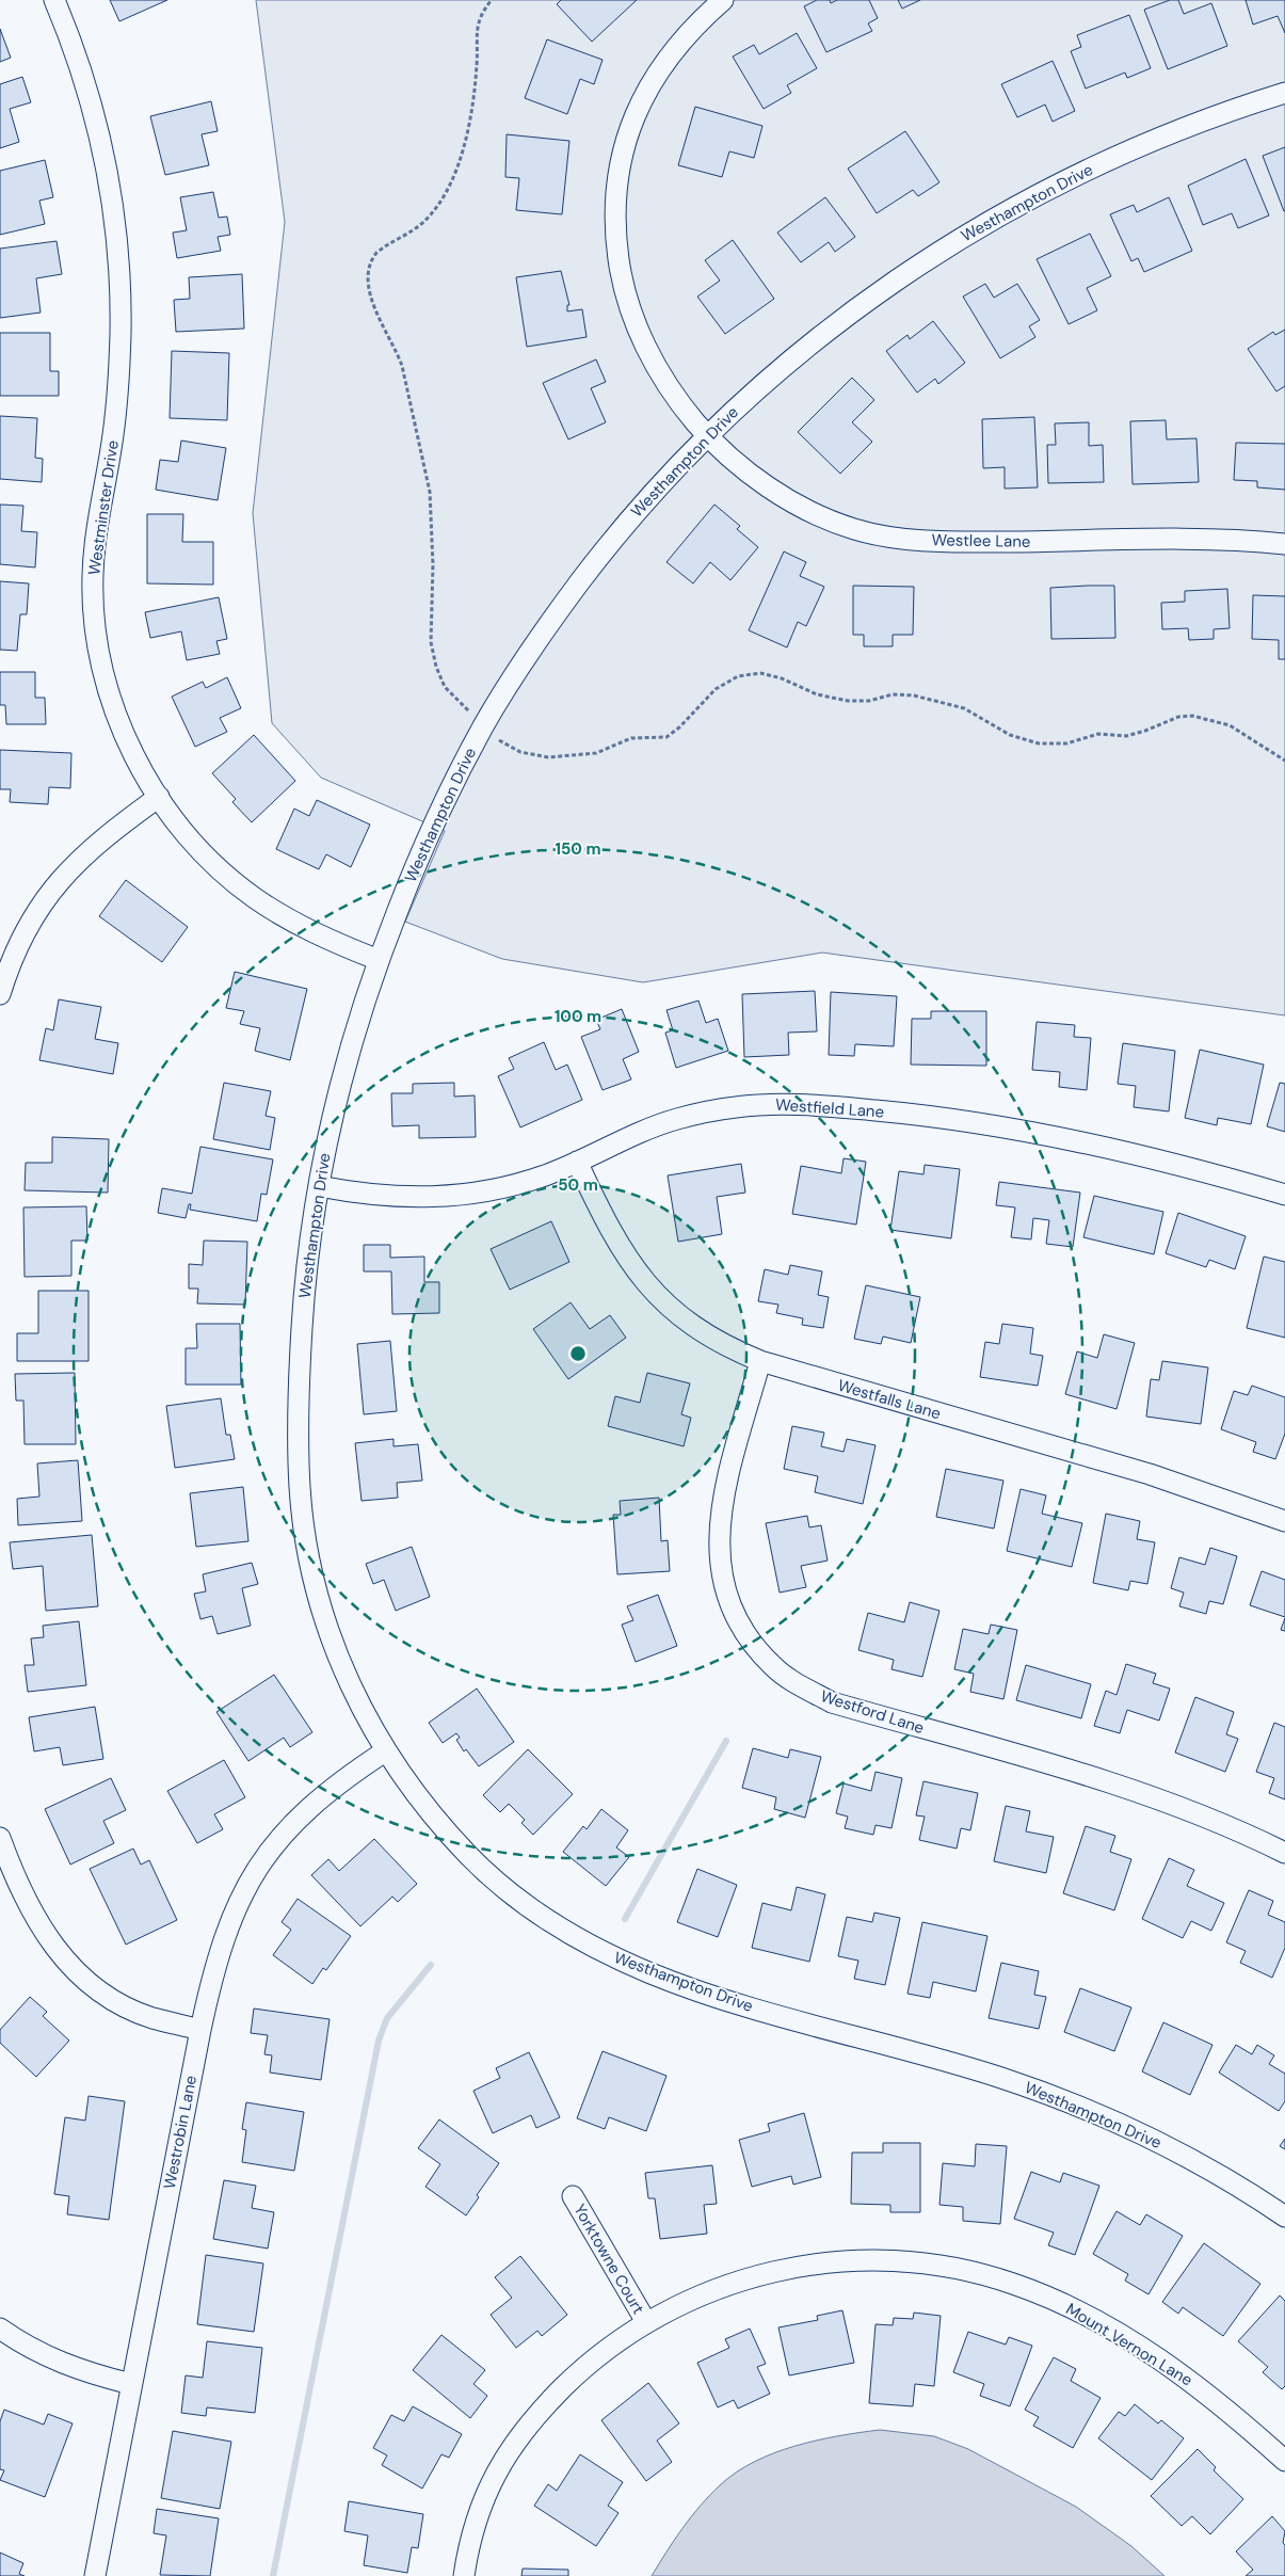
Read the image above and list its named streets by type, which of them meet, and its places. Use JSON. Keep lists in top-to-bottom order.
{
  "streets": {
    "street": [
      "Westhampton Drive",
      "Westminster Drive",
      "Westlee Lane",
      "Westfield Lane",
      "Westfalls Lane",
      "Westford Lane",
      "Westrobin Lane",
      "Yorktowne Court",
      "Mount Vernon Lane"
    ]
  },
  "crossings": [
    ["Westhampton Drive", "Westminster Drive"],
    ["Westhampton Drive", "Westlee Lane"],
    ["Westhampton Drive", "Westfield Lane"],
    ["Westhampton Drive", "Westrobin Lane"],
    ["Westfield Lane", "Westfalls Lane"],
    ["Westfalls Lane", "Westford Lane"],
    ["Yorktowne Court", "Mount Vernon Lane"]
  ],
  "rings": ["150 m", "100 m", "50 m"]
}
